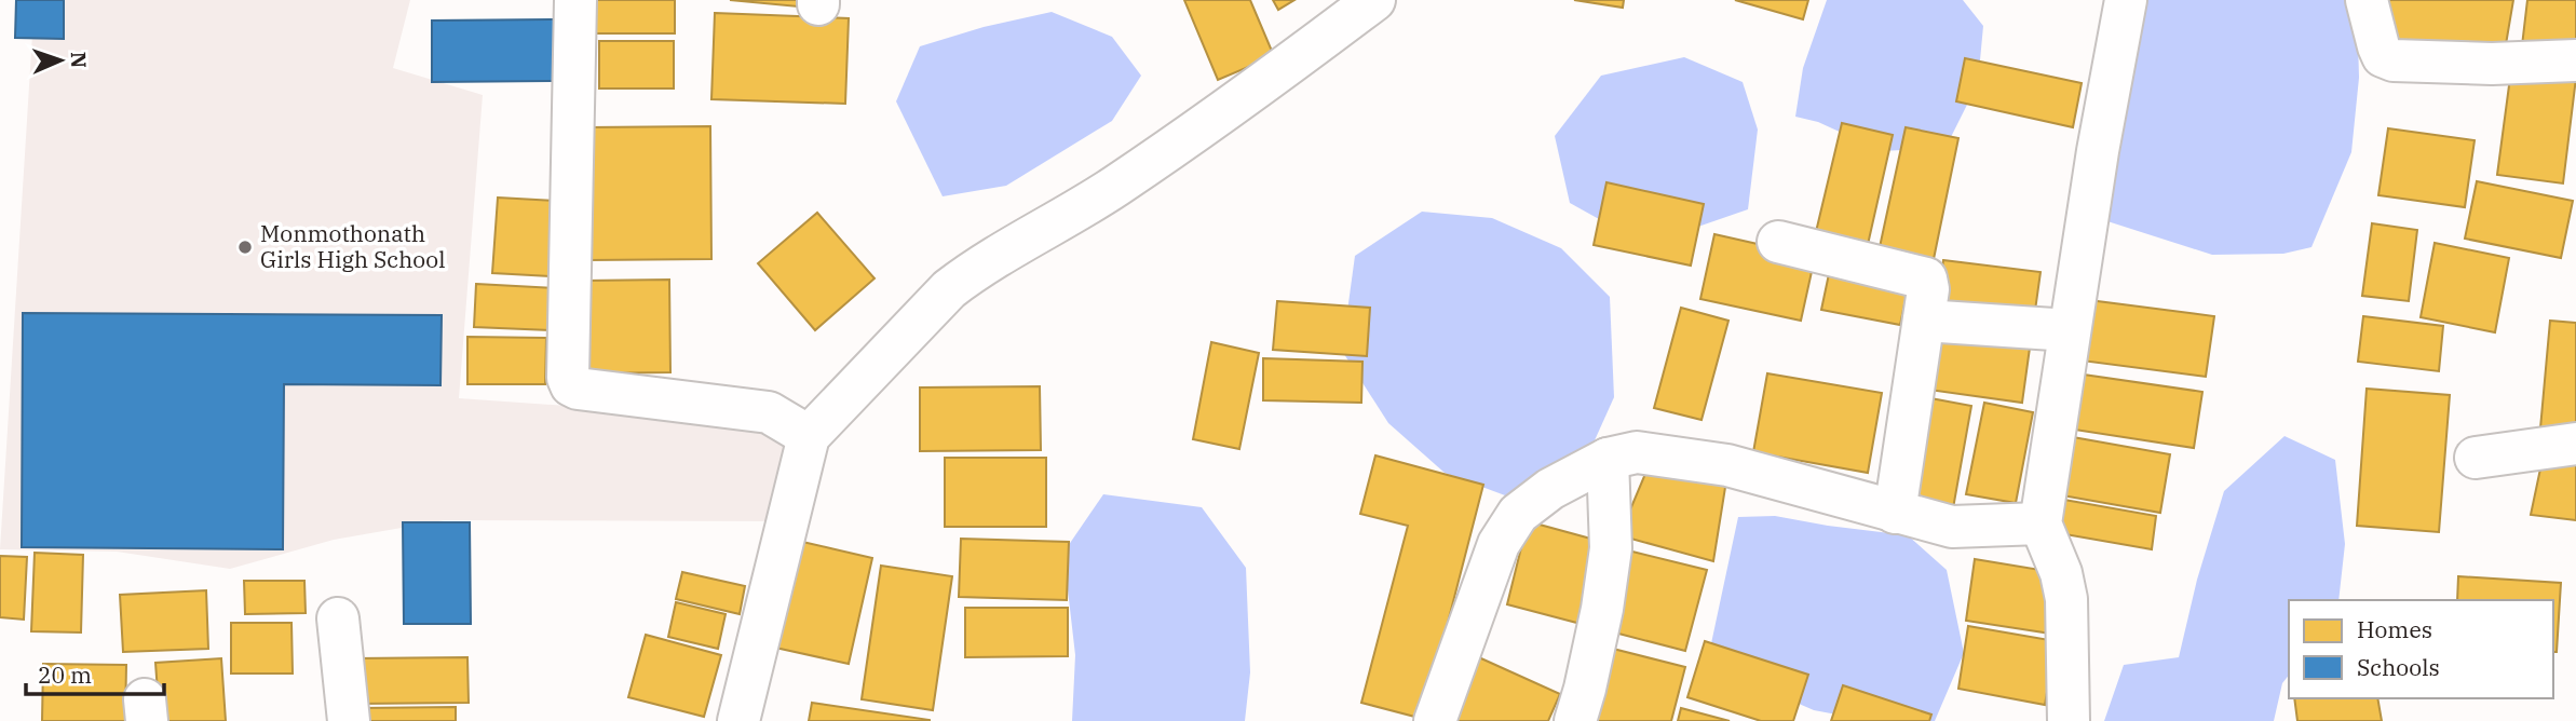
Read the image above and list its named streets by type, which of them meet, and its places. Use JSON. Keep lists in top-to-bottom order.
{
  "places": ["Monmothonath Girls High School"],
  "legend": ["Homes", "Schools"],
  "scale_bar": "20 m",
  "north": "right"
}
